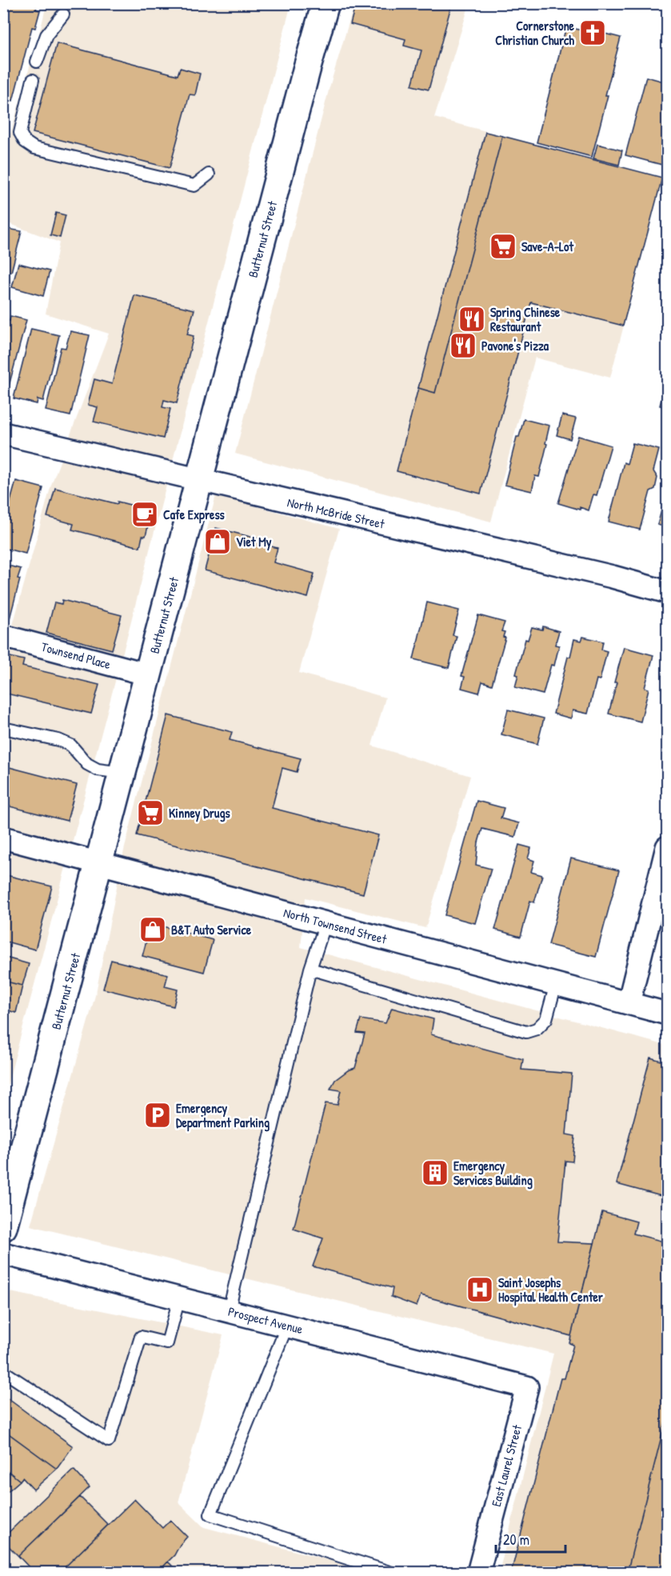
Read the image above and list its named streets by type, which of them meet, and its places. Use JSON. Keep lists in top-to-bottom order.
{
  "streets": {
    "street": [
      "Butternut Street",
      "North McBride Street",
      "Townsend Place",
      "North Townsend Street",
      "Prospect Avenue",
      "East Laurel Street"
    ]
  },
  "crossings": [
    ["Butternut Street", "North McBride Street"],
    ["Butternut Street", "Townsend Place"],
    ["Butternut Street", "North Townsend Street"],
    ["Prospect Avenue", "East Laurel Street"]
  ],
  "places": {
    "church": ["Cornerstone Christian Church"],
    "supermarket": ["Save-A-Lot", "Kinney Drugs"],
    "restaurant": ["Spring Chinese Restaurant", "Pavone's Pizza"],
    "cafe": ["Cafe Express"],
    "shop": ["Viet My", "B&T Auto Service"],
    "parking": ["Emergency Department Parking"],
    "building": ["Emergency Services Building"],
    "hospital": ["Saint Josephs Hospital Health Center"]
  },
  "scale_bar": "20 m"
}
